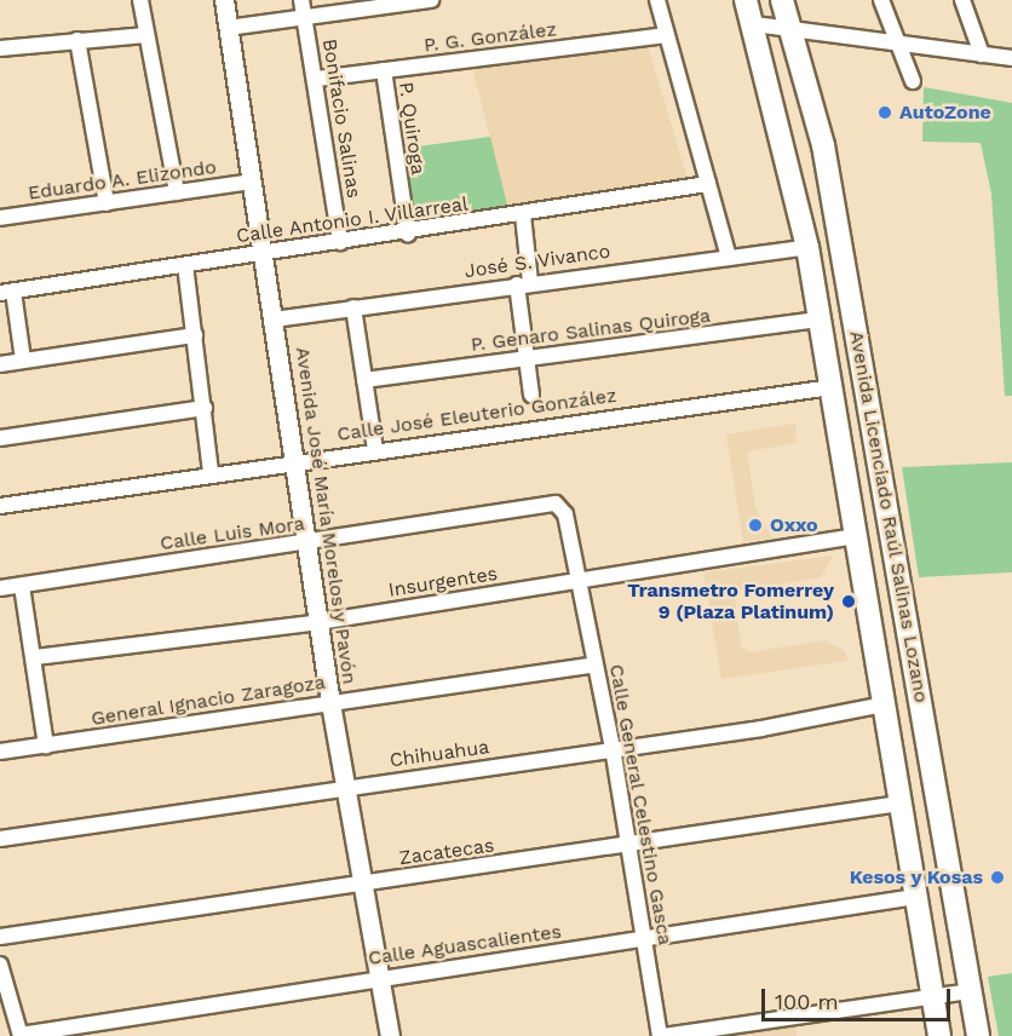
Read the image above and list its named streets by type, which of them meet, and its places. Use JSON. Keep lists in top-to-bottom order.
{
  "streets": {
    "main road": ["Avenida Licenciado Raúl Salinas Lozano"],
    "street": [
      "P. G. González",
      "Bonifacio Salinas",
      "P. Quiroga",
      "Eduardo A. Elizondo",
      "Calle Antonio I. Villarreal",
      "José S. Vivanco",
      "P. Genaro Salinas Quiroga",
      "Calle José Eleuterio González",
      "Avenida José María Morelos y Pavón",
      "Calle Luis Mora",
      "Insurgentes",
      "General Ignacio Zaragoza",
      "Chihuahua",
      "Calle General Celestino Gasca",
      "Zacatecas",
      "Calle Aguascalientes"
    ]
  },
  "crossings": [
    ["P. G. González", "Bonifacio Salinas"],
    ["P. G. González", "P. Quiroga"],
    ["Bonifacio Salinas", "Calle Antonio I. Villarreal"],
    ["P. Quiroga", "Calle Antonio I. Villarreal"],
    ["Eduardo A. Elizondo", "Avenida José María Morelos y Pavón"],
    ["Calle Antonio I. Villarreal", "Avenida José María Morelos y Pavón"],
    ["José S. Vivanco", "Avenida José María Morelos y Pavón"],
    ["José S. Vivanco", "Avenida Licenciado Raúl Salinas Lozano"],
    ["P. Genaro Salinas Quiroga", "Avenida Licenciado Raúl Salinas Lozano"],
    ["Calle José Eleuterio González", "Avenida José María Morelos y Pavón"],
    ["Calle José Eleuterio González", "Avenida Licenciado Raúl Salinas Lozano"],
    ["Avenida José María Morelos y Pavón", "Calle Luis Mora"],
    ["Avenida José María Morelos y Pavón", "Insurgentes"],
    ["Avenida José María Morelos y Pavón", "General Ignacio Zaragoza"],
    ["Avenida José María Morelos y Pavón", "Chihuahua"],
    ["Avenida José María Morelos y Pavón", "Zacatecas"],
    ["Avenida José María Morelos y Pavón", "Calle Aguascalientes"],
    ["Avenida Licenciado Raúl Salinas Lozano", "Insurgentes"],
    ["Avenida Licenciado Raúl Salinas Lozano", "Chihuahua"],
    ["Avenida Licenciado Raúl Salinas Lozano", "Zacatecas"],
    ["Avenida Licenciado Raúl Salinas Lozano", "Calle Aguascalientes"],
    ["Calle Luis Mora", "Calle General Celestino Gasca"],
    ["Insurgentes", "Calle General Celestino Gasca"],
    ["General Ignacio Zaragoza", "Calle General Celestino Gasca"],
    ["Chihuahua", "Calle General Celestino Gasca"],
    ["Calle General Celestino Gasca", "Zacatecas"],
    ["Calle General Celestino Gasca", "Calle Aguascalientes"]
  ],
  "places": [
    "AutoZone",
    "Oxxo",
    "Transmetro Fomerrey 9 (Plaza Platinum)",
    "Kesos y Kosas"
  ],
  "scale_bar": "100 m"
}
